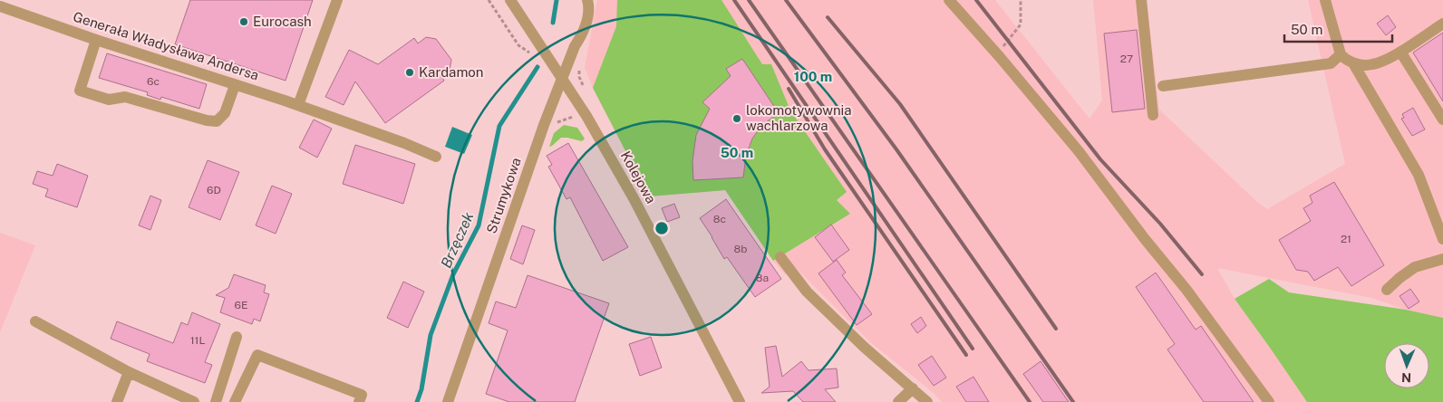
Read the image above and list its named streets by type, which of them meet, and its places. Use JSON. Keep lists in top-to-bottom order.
{
  "streets": {
    "street": ["Generała Władysława Andersa", "Kolejowa", "Strumykowa"]
  },
  "crossings": [
    ["Kolejowa", "Strumykowa"]
  ],
  "water": ["Brzęczek"],
  "places": ["Eurocash", "Kardamon", "lokomotywownia wachlarzowa"],
  "house_numbers": [
    "27",
    "6c",
    "6D",
    "8c",
    "21",
    "8b",
    "8a",
    "6E",
    "11L"
  ],
  "scale_bar": "50 m",
  "north": "bottom",
  "rings": ["100 m", "50 m"]
}
